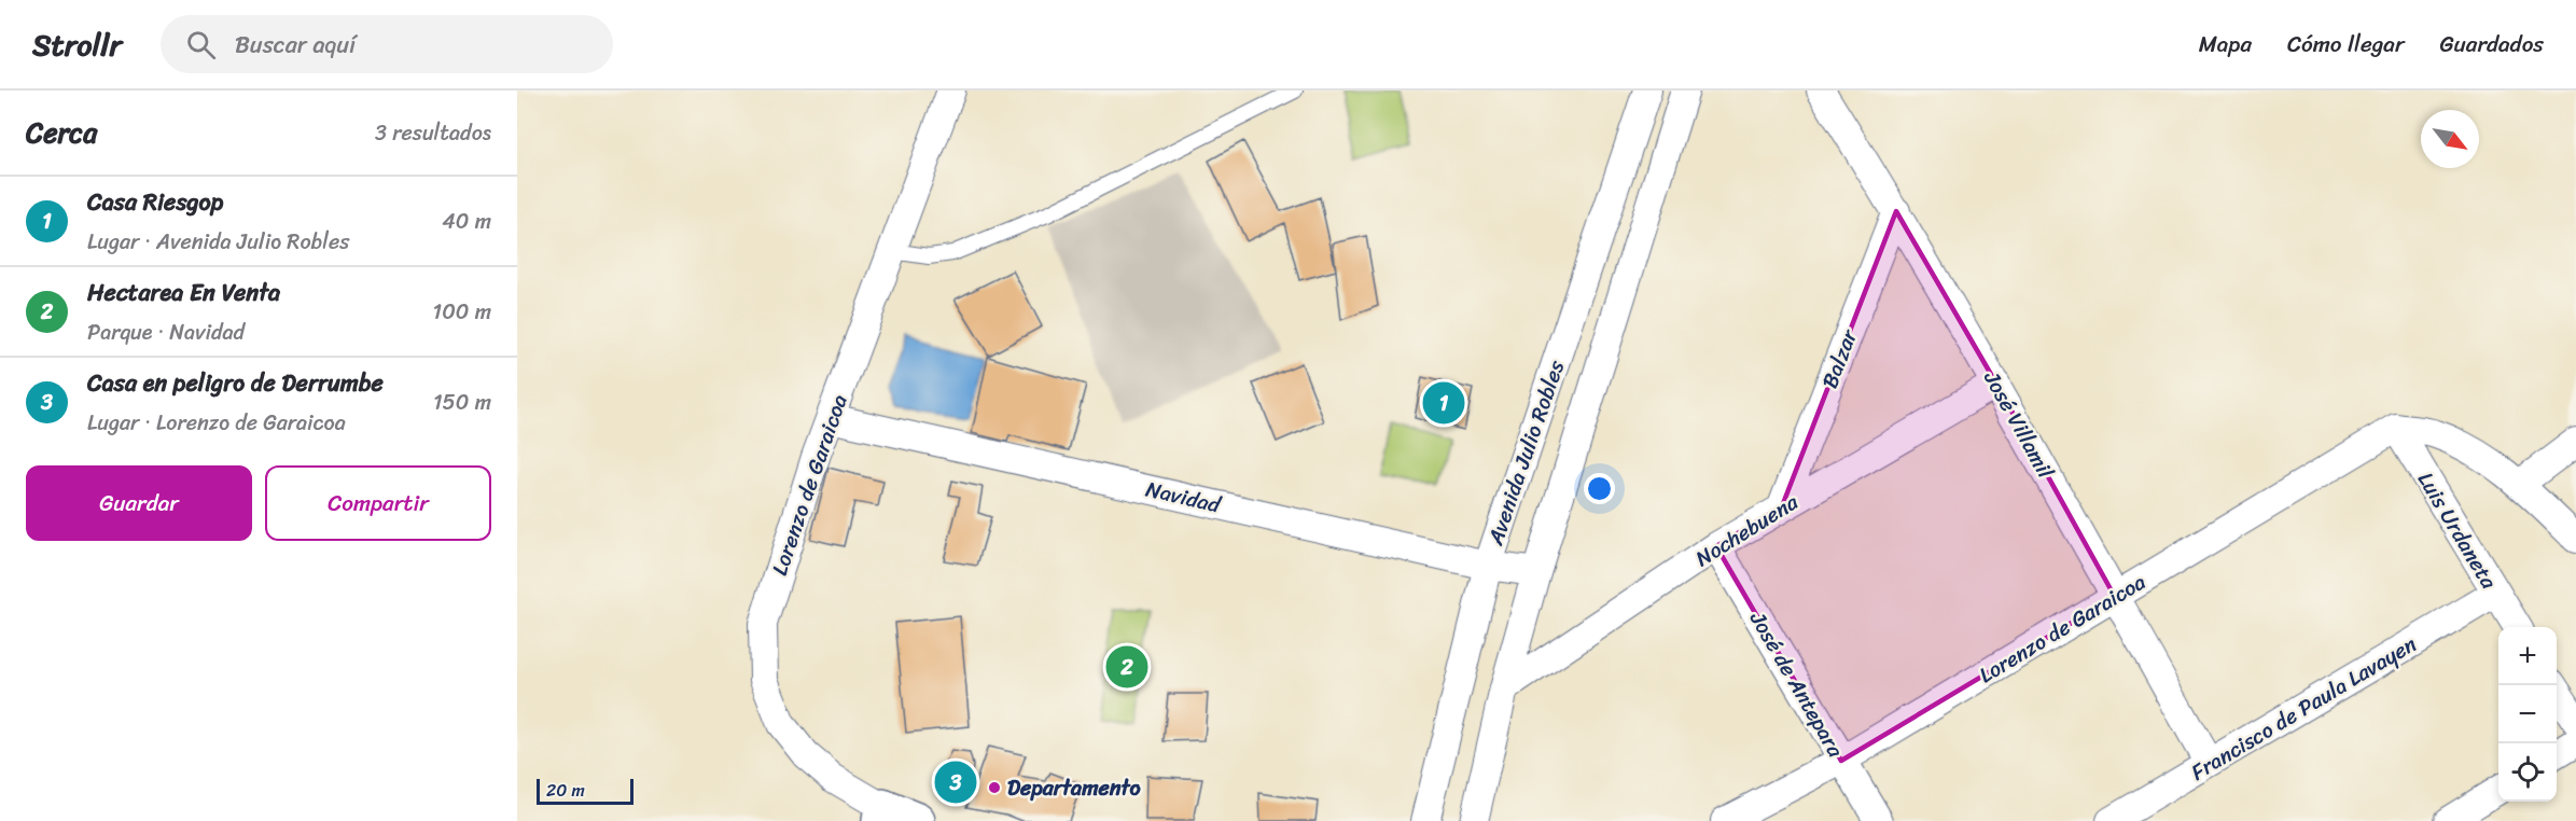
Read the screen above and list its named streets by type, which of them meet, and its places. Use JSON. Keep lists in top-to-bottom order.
{
  "streets": {
    "main road": ["Lorenzo de Garaicoa"],
    "street": [
      "Balzar",
      "José Villamil",
      "Avenida Julio Robles",
      "Navidad",
      "Nochebuena",
      "Luis Urdaneta",
      "José de Antepara",
      "Francisco de Paula Lavayen"
    ]
  },
  "crossings": [
    ["Balzar", "José Villamil"],
    ["Balzar", "Nochebuena"],
    ["José Villamil", "Lorenzo de Garaicoa"],
    ["José Villamil", "Nochebuena"],
    ["José Villamil", "Francisco de Paula Lavayen"],
    ["Avenida Julio Robles", "Navidad"],
    ["Avenida Julio Robles", "Nochebuena"],
    ["Lorenzo de Garaicoa", "Navidad"],
    ["Lorenzo de Garaicoa", "Luis Urdaneta"],
    ["Lorenzo de Garaicoa", "José de Antepara"],
    ["Nochebuena", "José de Antepara"],
    ["Luis Urdaneta", "Francisco de Paula Lavayen"]
  ],
  "places": ["Departamento"],
  "scale_bar": "20 m",
  "north": "bottom right",
  "page": {
    "header": "Strollr",
    "search": "Buscar aquí",
    "nav": ["Mapa", "Cómo llegar", "Guardados"],
    "heading": ["Cerca", "3 resultados"],
    "list": [
      {
        "mark": "1",
        "name": "Casa Riesgop",
        "note": "Lugar · Avenida Julio Robles",
        "value": "40 m"
      },
      {
        "mark": "2",
        "name": "Hectarea En Venta",
        "note": "Parque · Navidad",
        "value": "100 m"
      },
      {
        "mark": "3",
        "name": "Casa en peligro de Derrumbe",
        "note": "Lugar · Lorenzo de Garaicoa",
        "value": "150 m"
      }
    ],
    "pins": ["1", "2", "3"],
    "buttons": ["Guardar", "Compartir"],
    "map_buttons": ["+", "−"],
    "scale": "20 m"
  }
}
